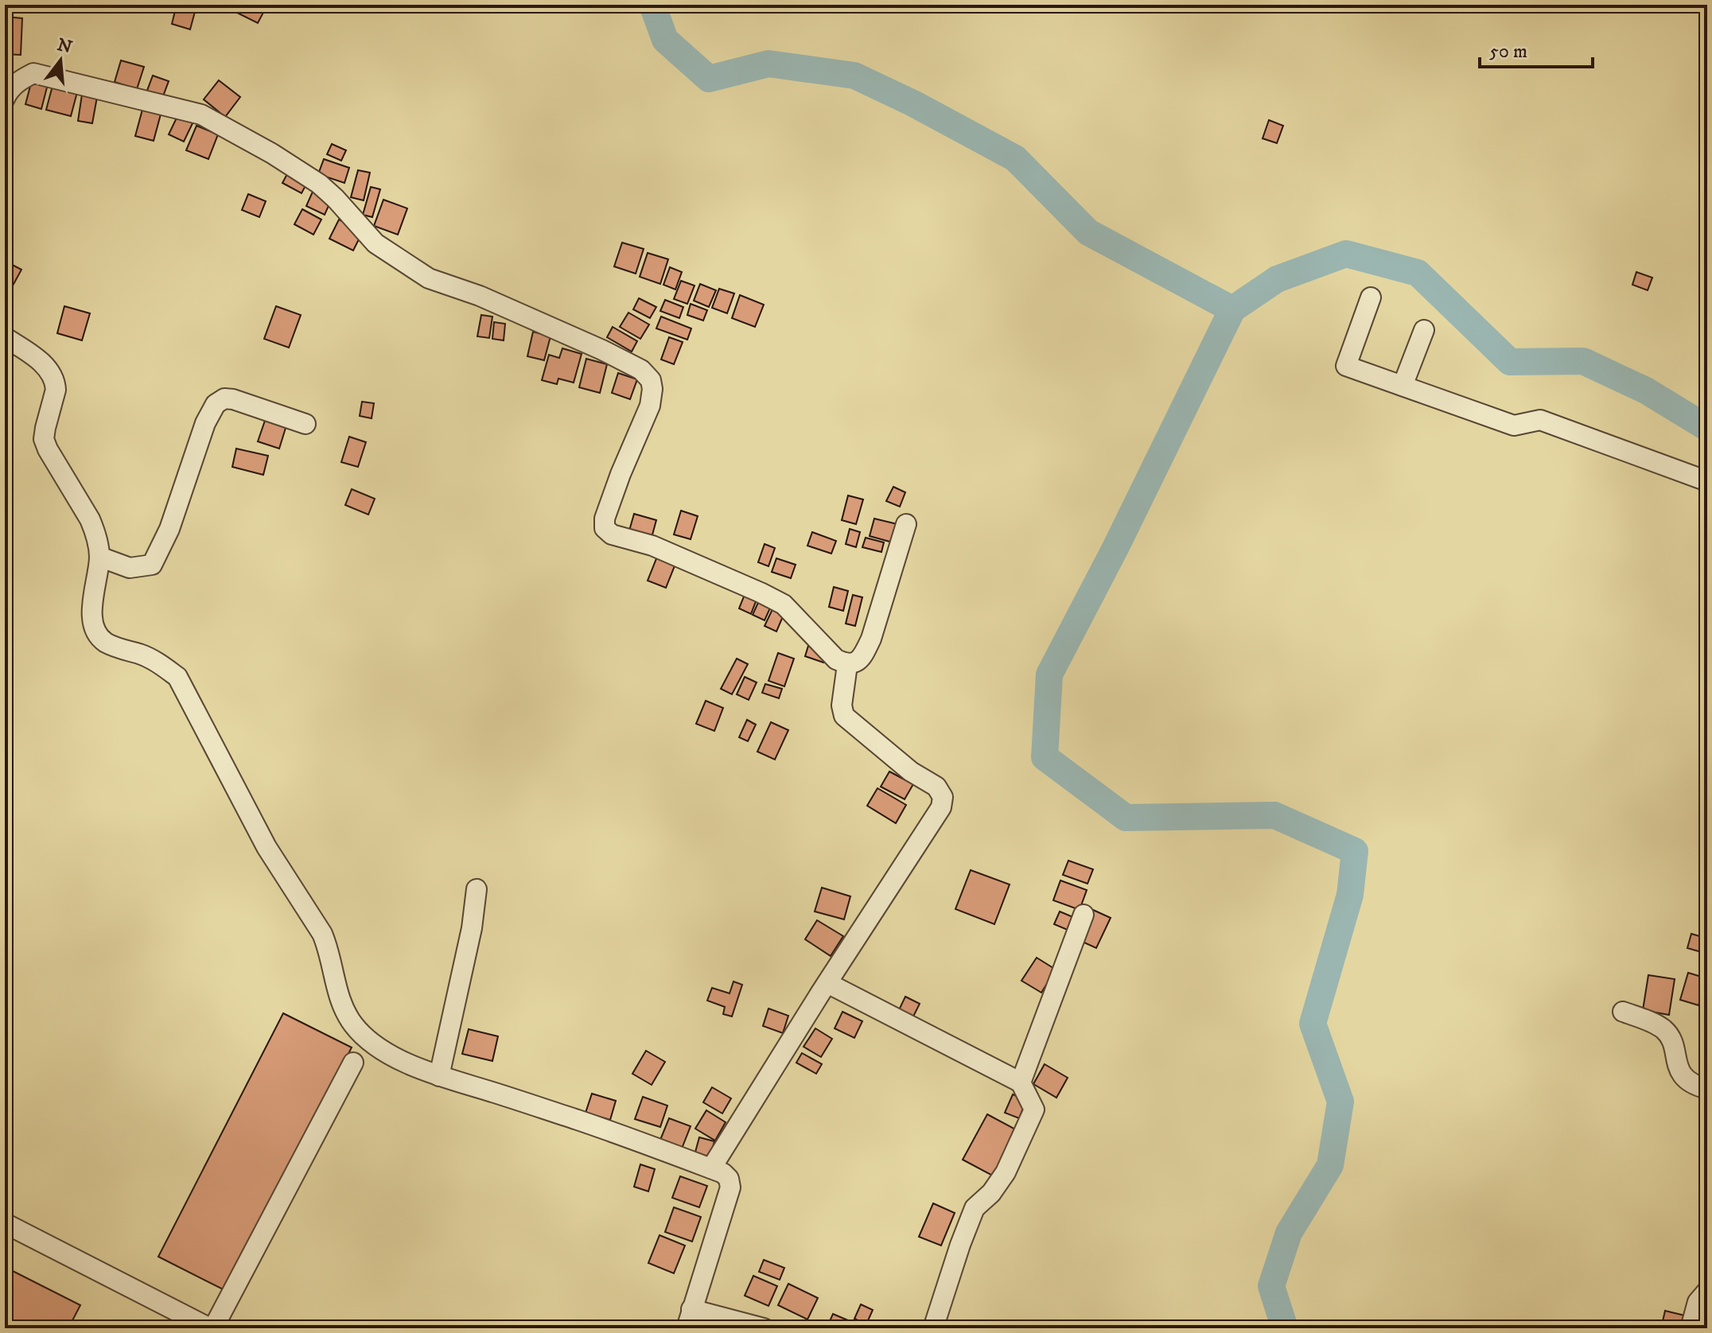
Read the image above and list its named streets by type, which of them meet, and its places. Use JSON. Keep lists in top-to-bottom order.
{
  "scale_bar": "50 m",
  "north": "top"
}
